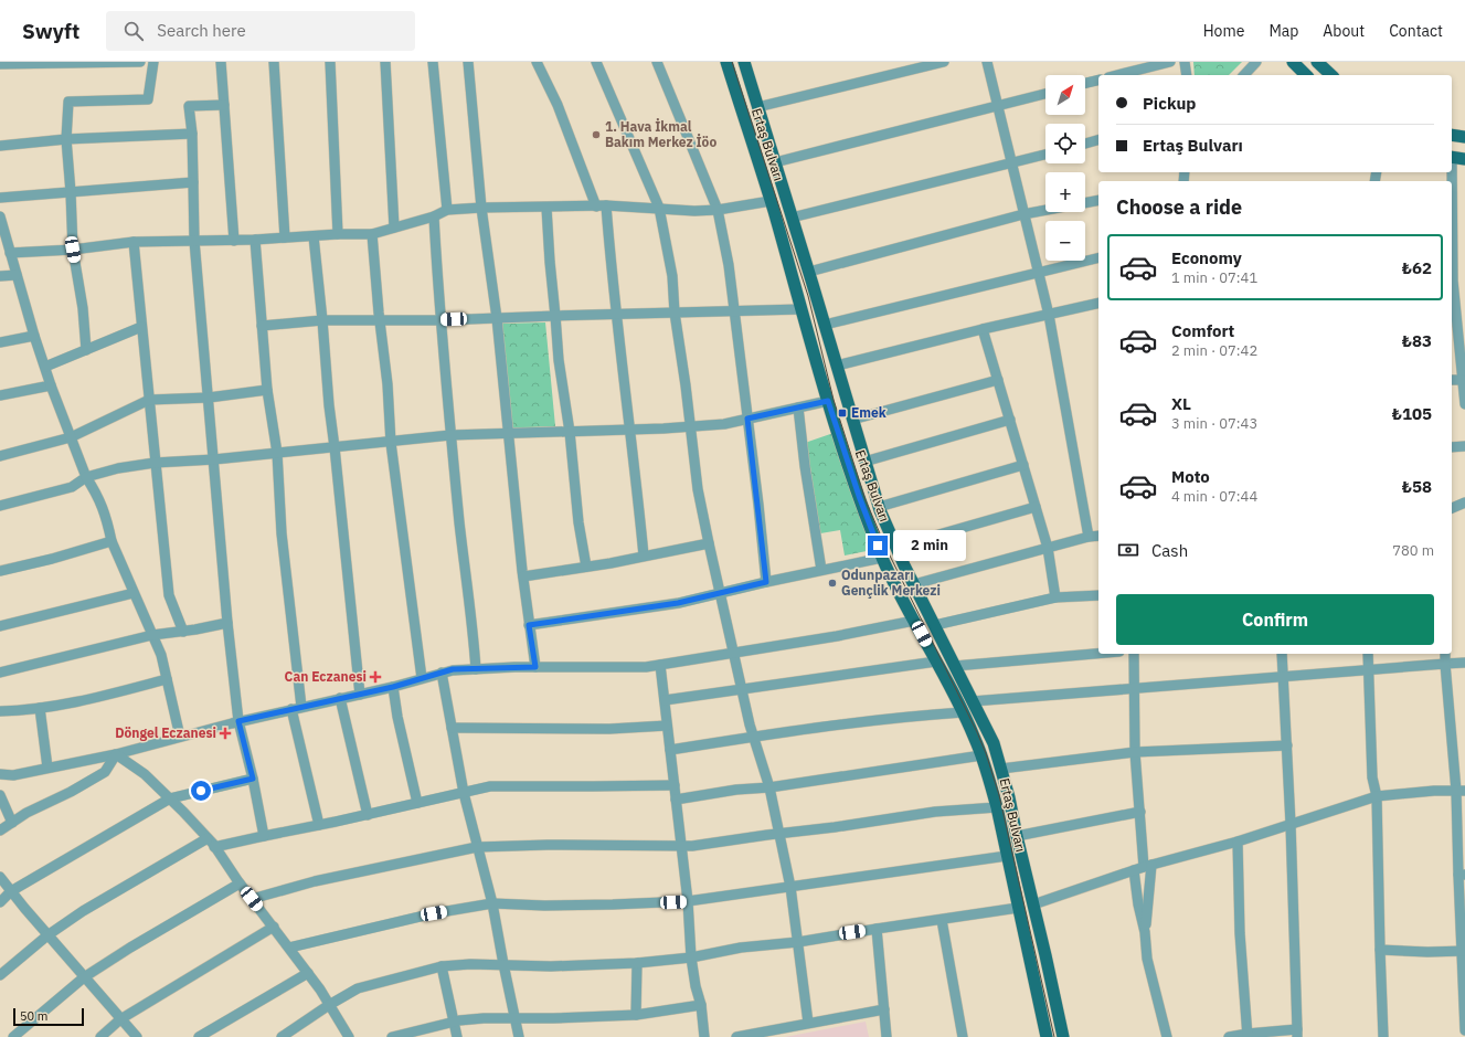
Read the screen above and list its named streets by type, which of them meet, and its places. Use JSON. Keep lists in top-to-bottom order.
{
  "streets": {
    "main road": ["Ertaş Bulvarı"]
  },
  "places": {
    "other": ["1. Hava İkmal Bakım Merkez İöo", "Odunpazarı Gençlik Merkezi"],
    "transit": ["Emek"],
    "health": ["Can Eczanesi", "Döngel Eczanesi"]
  },
  "scale_bar": "50 m",
  "north": "top right",
  "page": {
    "header": "Swyft",
    "search": "Search here",
    "nav": [
      "Home",
      "Map",
      "About",
      "Contact"
    ],
    "map_buttons": ["+", "−"],
    "banner": ["Pickup", "Ertaş Bulvarı"],
    "heading": "Choose a ride",
    "list": [
      {
        "name": "Economy",
        "note": "1 min · 07:41",
        "value": "₺62"
      },
      {
        "name": "Comfort",
        "note": "2 min · 07:42",
        "value": "₺83"
      },
      {
        "name": "XL",
        "note": "3 min · 07:43",
        "value": "₺105"
      },
      {
        "name": "Moto",
        "note": "4 min · 07:44",
        "value": "₺58"
      }
    ],
    "pay": ["Cash", "780 m"],
    "bubble": "2 min",
    "buttons": "Confirm",
    "scale": "50 m"
  }
}
